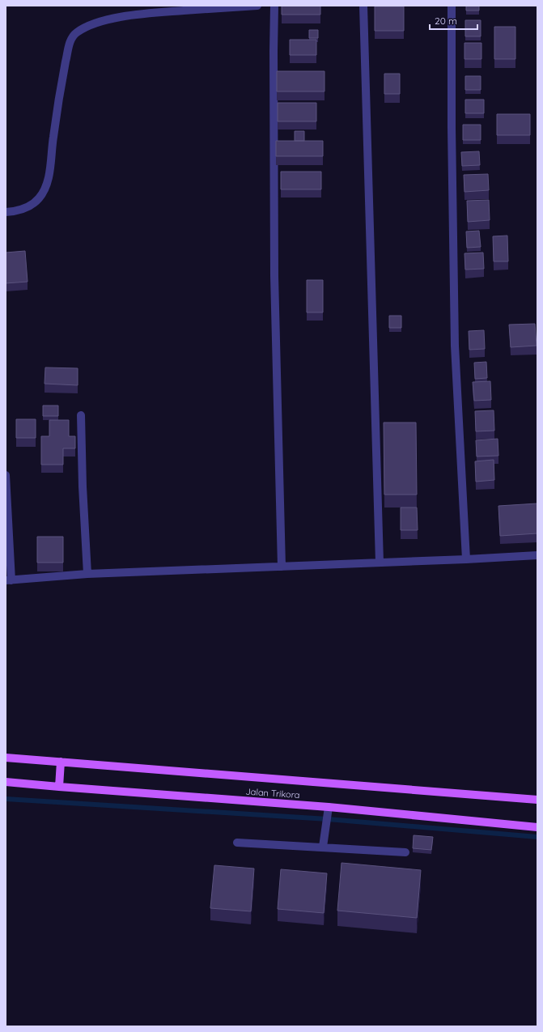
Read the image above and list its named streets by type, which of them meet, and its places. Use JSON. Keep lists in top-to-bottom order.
{
  "streets": {
    "main road": ["Jalan Trikora"]
  },
  "scale_bar": "20 m"
}
